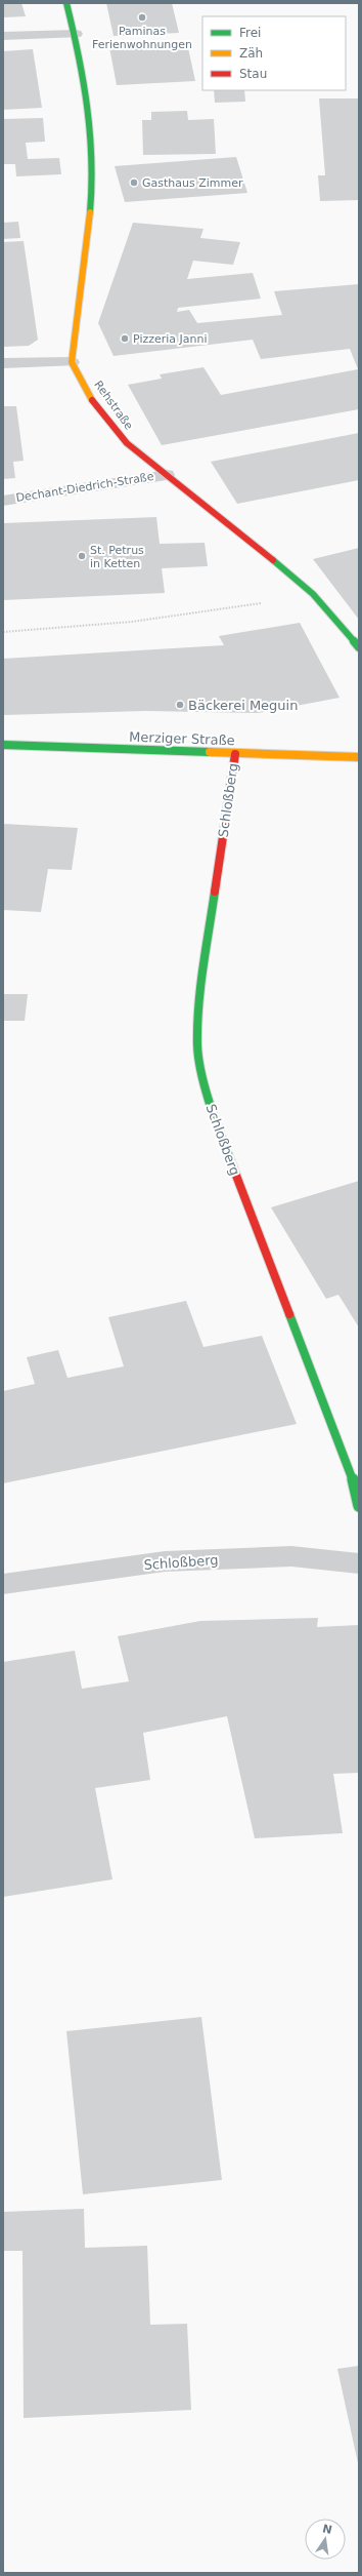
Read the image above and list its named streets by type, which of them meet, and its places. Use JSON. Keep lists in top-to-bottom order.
{
  "streets": {
    "street": [
      "Rehstraße",
      "Dechant-Diedrich-Straße",
      "Merziger Straße",
      "Schloßberg"
    ]
  },
  "crossings": [
    ["Rehstraße", "Dechant-Diedrich-Straße"],
    ["Merziger Straße", "Schloßberg"]
  ],
  "places": [
    "Paminas Ferienwohnungen",
    "Gasthaus Zimmer",
    "Pizzeria Janni",
    "St. Petrus in Ketten",
    "Bäckerei Meguin"
  ],
  "legend": ["Frei", "Zäh", "Stau"],
  "north": "top"
}
